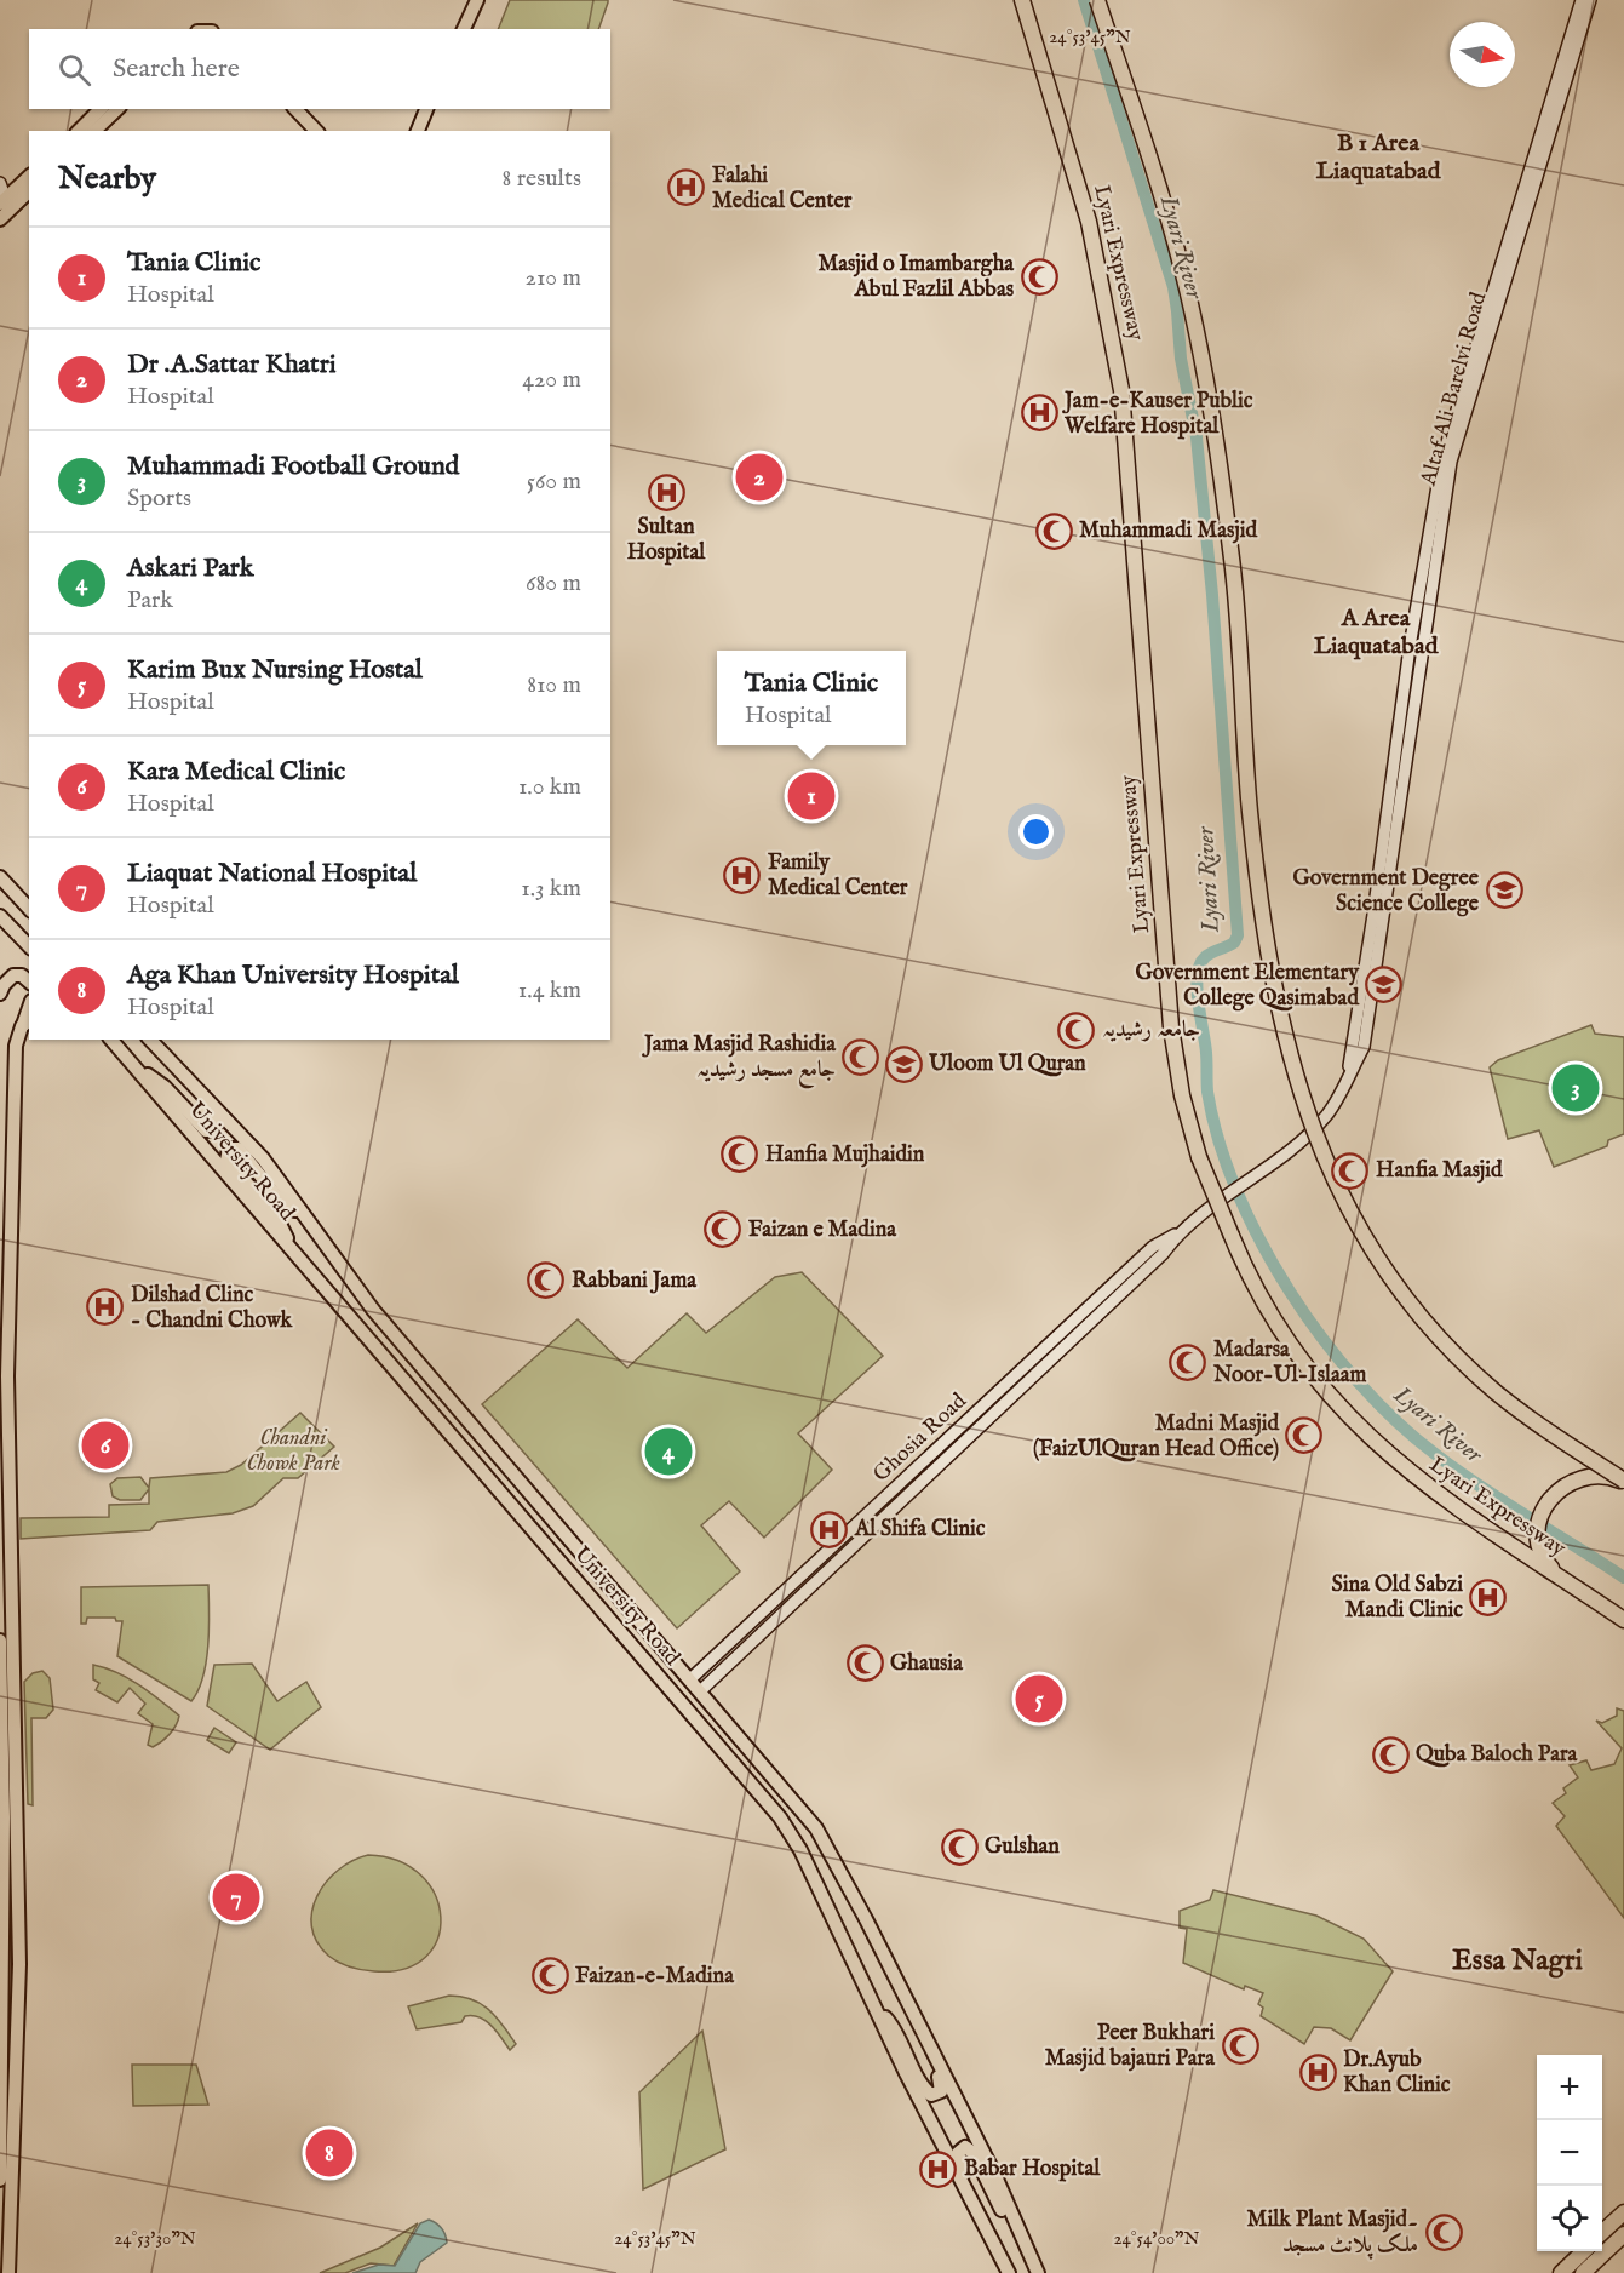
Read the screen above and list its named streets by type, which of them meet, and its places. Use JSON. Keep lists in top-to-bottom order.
{
  "streets": {
    "highway": ["Lyari Expressway"],
    "main road": ["Altaf Ali Barelvi Road", "University Road", "Ghosia Road"]
  },
  "crossings": [
    ["University Road", "Ghosia Road"]
  ],
  "districts": ["B 1 Area Liaquatabad", "A Area Liaquatabad", "Essa Nagri"],
  "water": ["Lyari River"],
  "parks": ["Chandni Chowk Park"],
  "places": {
    "hospital": [
      "Falahi Medical Center",
      "Jam-e-Kauser Public Welfare Hospital",
      "Sultan Hospital",
      "Family Medical Center",
      "Dilshad Clinc - Chandni Chowk",
      "Al Shifa Clinic",
      "Sina Old Sabzi Mandi Clinic",
      "Dr.Ayub Khan Clinic",
      "Babar Hospital"
    ],
    "mosque": [
      "Masjid o Imambargha Abul Fazlil Abbas",
      "Muhammadi Masjid",
      "جامعہ رشیدیہ",
      "Jama Masjid Rashidia جامع مسجد رشیدیہ",
      "Hanfia Mujhaidin",
      "Hanfia Masjid",
      "Faizan e Madina",
      "Rabbani Jama",
      "Madarsa Noor-Ul-Islaam",
      "Madni Masjid (FaizUlQuran Head Office)",
      "Ghausia",
      "Quba Baloch Para",
      "Gulshan",
      "Faizan-e-Madina",
      "Peer Bukhari Masjid bajauri Para",
      "Milk Plant Masjid۔ ملک پلانٹ مسجد"
    ],
    "school or university": ["Government Degree Science College", "Government Elementary College Qasimabad", "Uloom Ul Quran"]
  },
  "north": "right",
  "page": {
    "search": "Search here",
    "heading": ["Nearby", "8 results"],
    "list": [
      {
        "mark": "1",
        "name": "Tania Clinic",
        "note": "Hospital",
        "value": "210 m"
      },
      {
        "mark": "2",
        "name": "Dr .A.Sattar Khatri",
        "note": "Hospital",
        "value": "420 m"
      },
      {
        "mark": "3",
        "name": "Muhammadi Football Ground",
        "note": "Sports",
        "value": "560 m"
      },
      {
        "mark": "4",
        "name": "Askari Park",
        "note": "Park",
        "value": "680 m"
      },
      {
        "mark": "5",
        "name": "Karim Bux Nursing Hostal",
        "note": "Hospital",
        "value": "810 m"
      },
      {
        "mark": "6",
        "name": "Kara Medical Clinic",
        "note": "Hospital",
        "value": "1.0 km"
      },
      {
        "mark": "7",
        "name": "Liaquat National Hospital",
        "note": "Hospital",
        "value": "1.3 km"
      },
      {
        "mark": "8",
        "name": "Aga Khan University Hospital",
        "note": "Hospital",
        "value": "1.4 km"
      }
    ],
    "pins": [
      "2",
      "1",
      "3",
      "6",
      "4",
      "5",
      "7",
      "8"
    ],
    "popup": ["Tania Clinic", "Hospital"],
    "map_buttons": ["+", "−"]
  },
  "coordinates": ["24°53'45\"N", "24°53'30\"N", "24°54'00\"N"]
}
